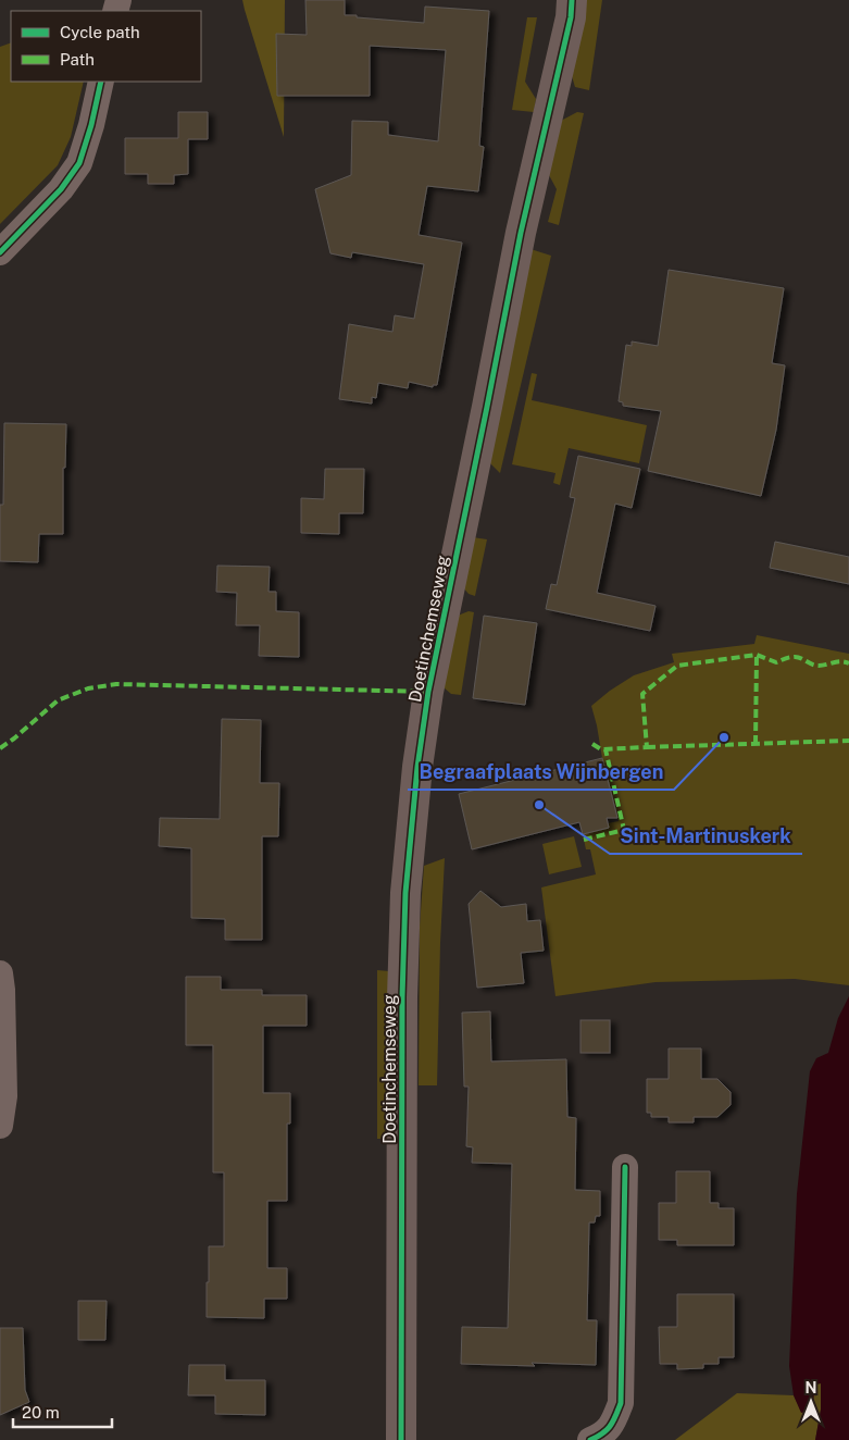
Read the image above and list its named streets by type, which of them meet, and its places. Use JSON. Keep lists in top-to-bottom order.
{
  "streets": {
    "street": ["Doetinchemseweg"]
  },
  "places": ["Begraafplaats Wijnbergen", "Sint-Martinuskerk"],
  "legend": ["Cycle path", "Path"],
  "scale_bar": "20 m",
  "north": "top"
}
